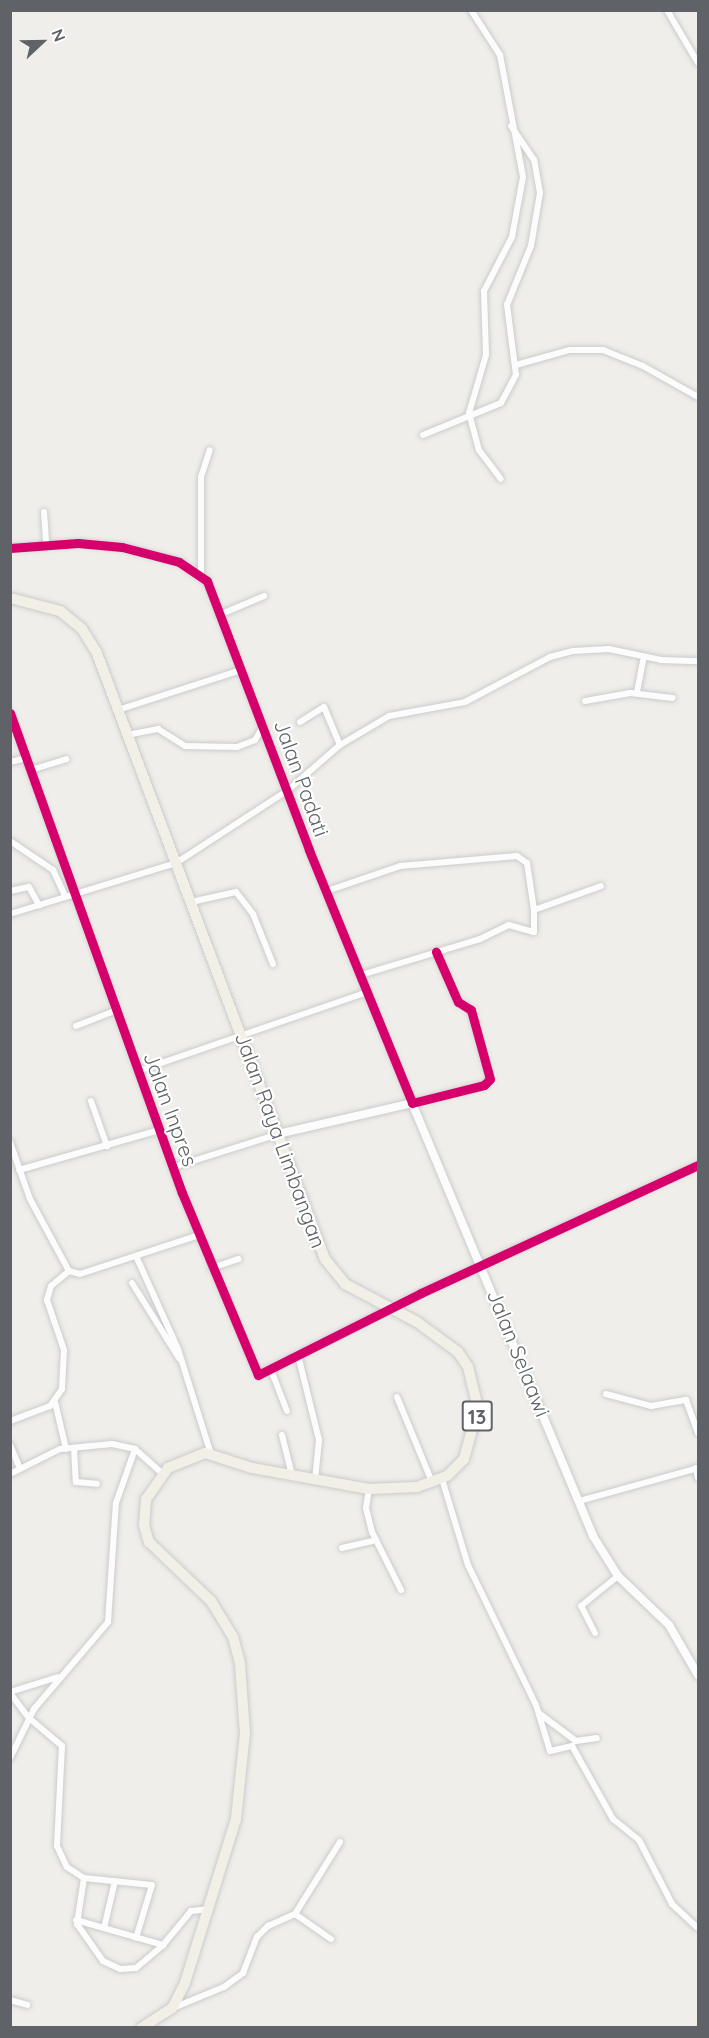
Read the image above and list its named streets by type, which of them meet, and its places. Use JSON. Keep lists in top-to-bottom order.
{
  "streets": {
    "highway": ["Jalan Raya Limbangan", "13"],
    "street": ["Jalan Padati", "Jalan Inpres", "Jalan Selaawi"]
  },
  "crossings": [
    ["Jalan Padati", "Jalan Selaawi"]
  ],
  "north": "right"
}
